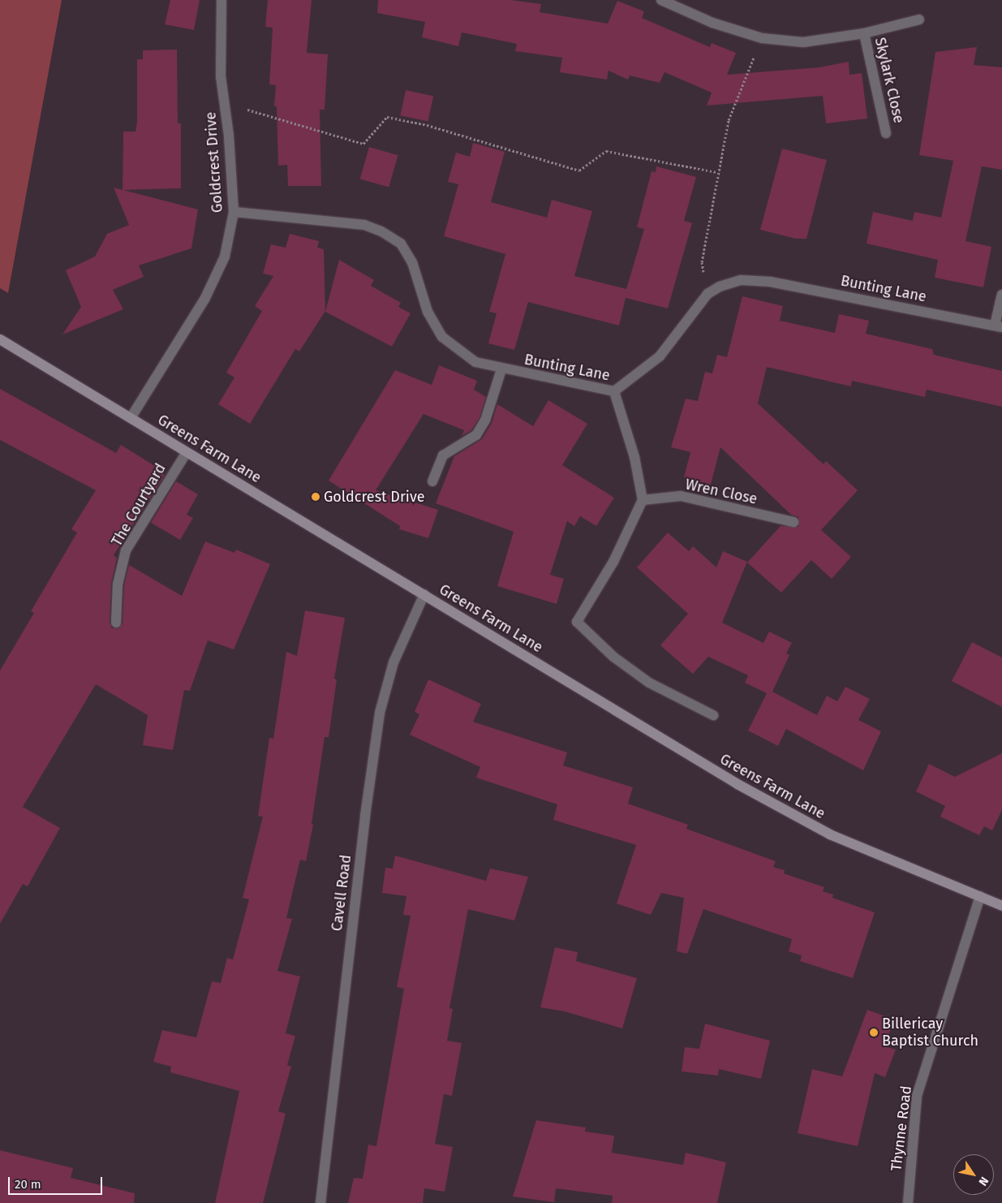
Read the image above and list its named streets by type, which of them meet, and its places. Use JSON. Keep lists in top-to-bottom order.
{
  "streets": {
    "street": [
      "Skylark Close",
      "Goldcrest Drive",
      "Bunting Lane",
      "Greens Farm Lane",
      "Wren Close",
      "The Courtyard",
      "Cavell Road",
      "Thynne Road"
    ]
  },
  "crossings": [
    ["Goldcrest Drive", "Bunting Lane"],
    ["Goldcrest Drive", "Greens Farm Lane"],
    ["Greens Farm Lane", "The Courtyard"],
    ["Greens Farm Lane", "Cavell Road"],
    ["Greens Farm Lane", "Thynne Road"]
  ],
  "places": ["Goldcrest Drive", "Billericay Baptist Church"],
  "scale_bar": "20 m",
  "north": "bottom right"
}
